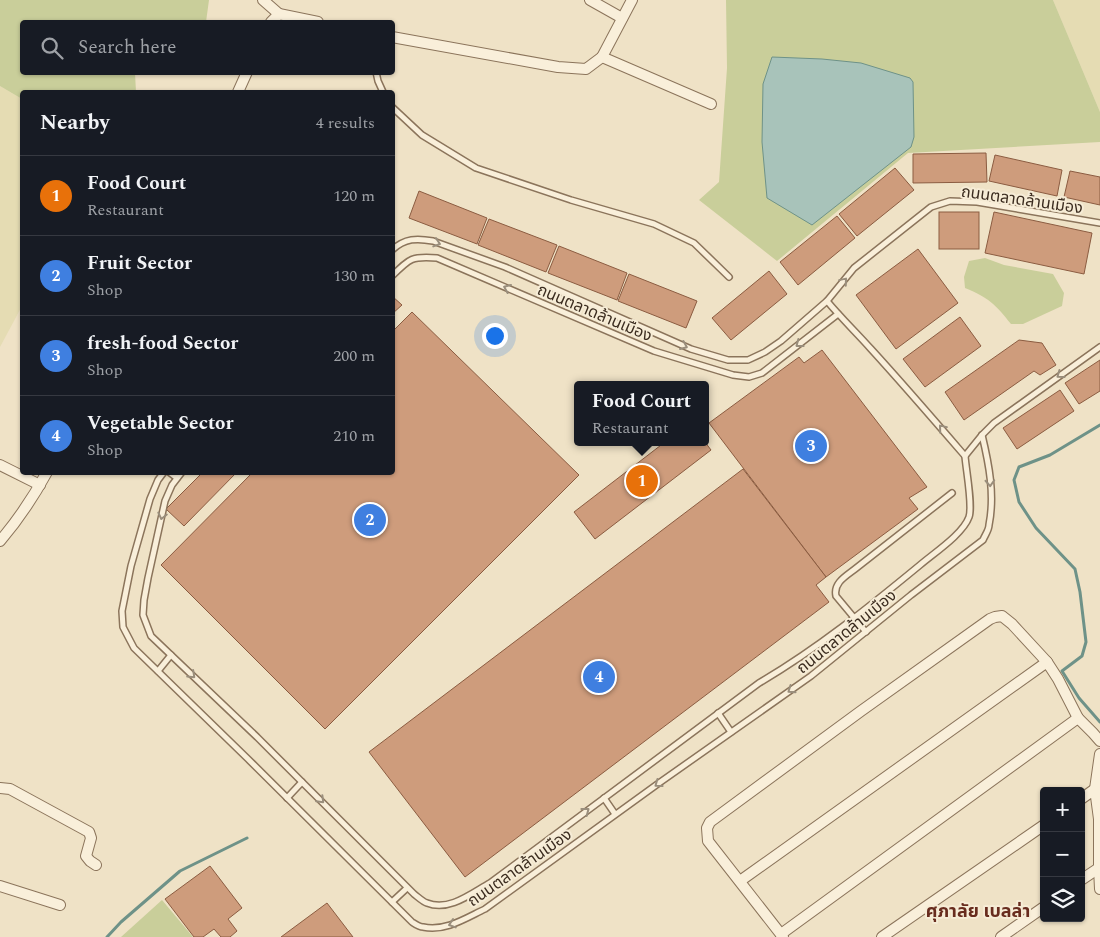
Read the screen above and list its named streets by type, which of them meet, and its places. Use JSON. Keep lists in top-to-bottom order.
{
  "streets": {
    "lane": ["ถนนตลาดล้านเมือง"]
  },
  "districts": ["ศุภาลัย เบลล่า"],
  "page": {
    "search": "Search here",
    "heading": ["Nearby", "4 results"],
    "list": [
      {
        "mark": "1",
        "name": "Food Court",
        "note": "Restaurant",
        "value": "120 m"
      },
      {
        "mark": "2",
        "name": "Fruit Sector",
        "note": "Shop",
        "value": "130 m"
      },
      {
        "mark": "3",
        "name": "fresh-food Sector",
        "note": "Shop",
        "value": "200 m"
      },
      {
        "mark": "4",
        "name": "Vegetable Sector",
        "note": "Shop",
        "value": "210 m"
      }
    ],
    "popup": ["Food Court", "Restaurant"],
    "pins": [
      "3",
      "1",
      "2",
      "4"
    ],
    "map_buttons": ["+", "−"]
  }
}
